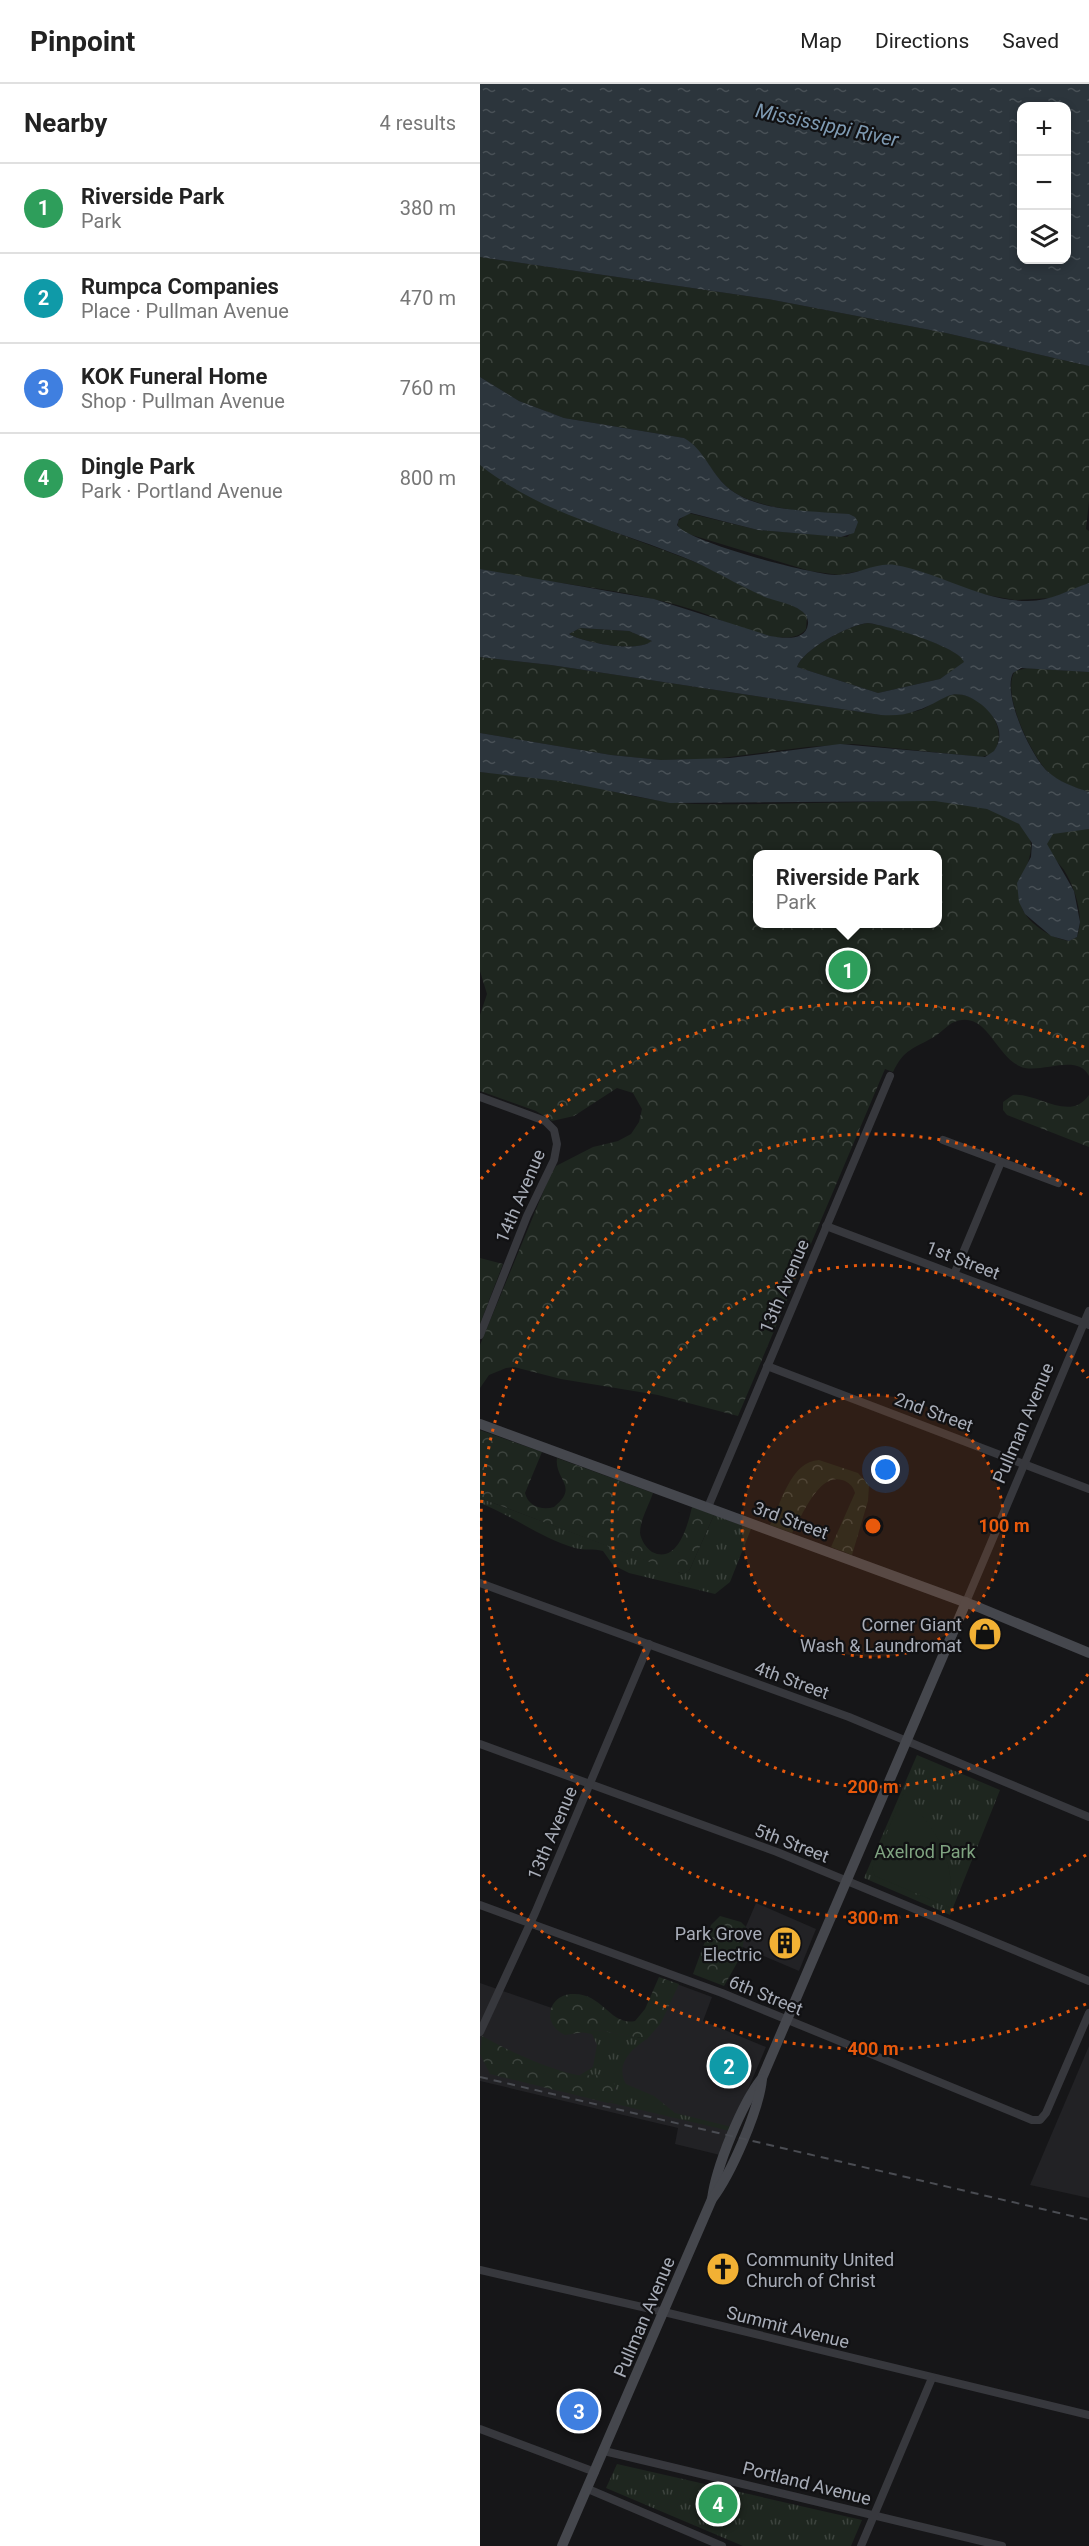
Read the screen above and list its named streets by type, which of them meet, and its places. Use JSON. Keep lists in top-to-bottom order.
{
  "streets": {
    "street": [
      "14th Avenue",
      "1st Street",
      "13th Avenue",
      "2nd Street",
      "Pullman Avenue",
      "3rd Street",
      "4th Street",
      "5th Street",
      "6th Street",
      "Summit Avenue",
      "Portland Avenue"
    ]
  },
  "crossings": [
    ["1st Street", "13th Avenue"],
    ["1st Street", "Pullman Avenue"],
    ["13th Avenue", "2nd Street"],
    ["13th Avenue", "3rd Street"],
    ["13th Avenue", "4th Street"],
    ["13th Avenue", "5th Street"],
    ["13th Avenue", "6th Street"],
    ["2nd Street", "Pullman Avenue"],
    ["Pullman Avenue", "3rd Street"],
    ["Pullman Avenue", "4th Street"],
    ["Pullman Avenue", "5th Street"],
    ["Pullman Avenue", "6th Street"],
    ["Pullman Avenue", "Summit Avenue"],
    ["Pullman Avenue", "Portland Avenue"]
  ],
  "water": ["Mississippi River"],
  "parks": ["Axelrod Park"],
  "places": {
    "shop": ["Corner Giant Wash & Laundromat"],
    "building": ["Park Grove Electric"],
    "church": ["Community United Church of Christ"]
  },
  "page": {
    "header": "Pinpoint",
    "nav": ["Map", "Directions", "Saved"],
    "heading": ["Nearby", "4 results"],
    "map_buttons": ["+", "−"],
    "list": [
      {
        "mark": "1",
        "name": "Riverside Park",
        "note": "Park",
        "value": "380 m"
      },
      {
        "mark": "2",
        "name": "Rumpca Companies",
        "note": "Place · Pullman Avenue",
        "value": "470 m"
      },
      {
        "mark": "3",
        "name": "KOK Funeral Home",
        "note": "Shop · Pullman Avenue",
        "value": "760 m"
      },
      {
        "mark": "4",
        "name": "Dingle Park",
        "note": "Park · Portland Avenue",
        "value": "800 m"
      }
    ],
    "popup": ["Riverside Park", "Park"],
    "pins": [
      "1",
      "2",
      "3",
      "4"
    ]
  },
  "rings": [
    "100 m",
    "200 m",
    "300 m",
    "400 m"
  ]
}
